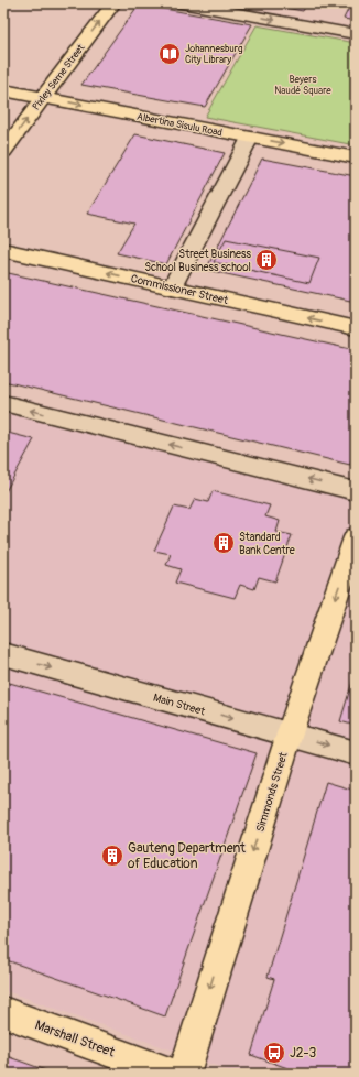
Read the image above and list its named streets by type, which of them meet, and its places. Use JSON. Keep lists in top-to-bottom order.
{
  "streets": {
    "main road": [
      "Pixley Seme Street",
      "Albertina Sisulu Road",
      "Commissioner Street",
      "Simmonds Street",
      "Marshall Street"
    ],
    "street": ["Main Street"]
  },
  "crossings": [
    ["Pixley Seme Street", "Albertina Sisulu Road"],
    ["Main Street", "Simmonds Street"]
  ],
  "one_way": [
    "Pixley Seme Street",
    "Albertina Sisulu Road",
    "Commissioner Street",
    "Main Street",
    "Simmonds Street"
  ],
  "parks": ["Beyers Naudé Square"],
  "places": {
    "library": ["Johannesburg City Library"],
    "building": ["Street Business School Business school", "Standard Bank Centre", "Gauteng Department of Education"],
    "bus stop": ["J2-3"]
  }
}
